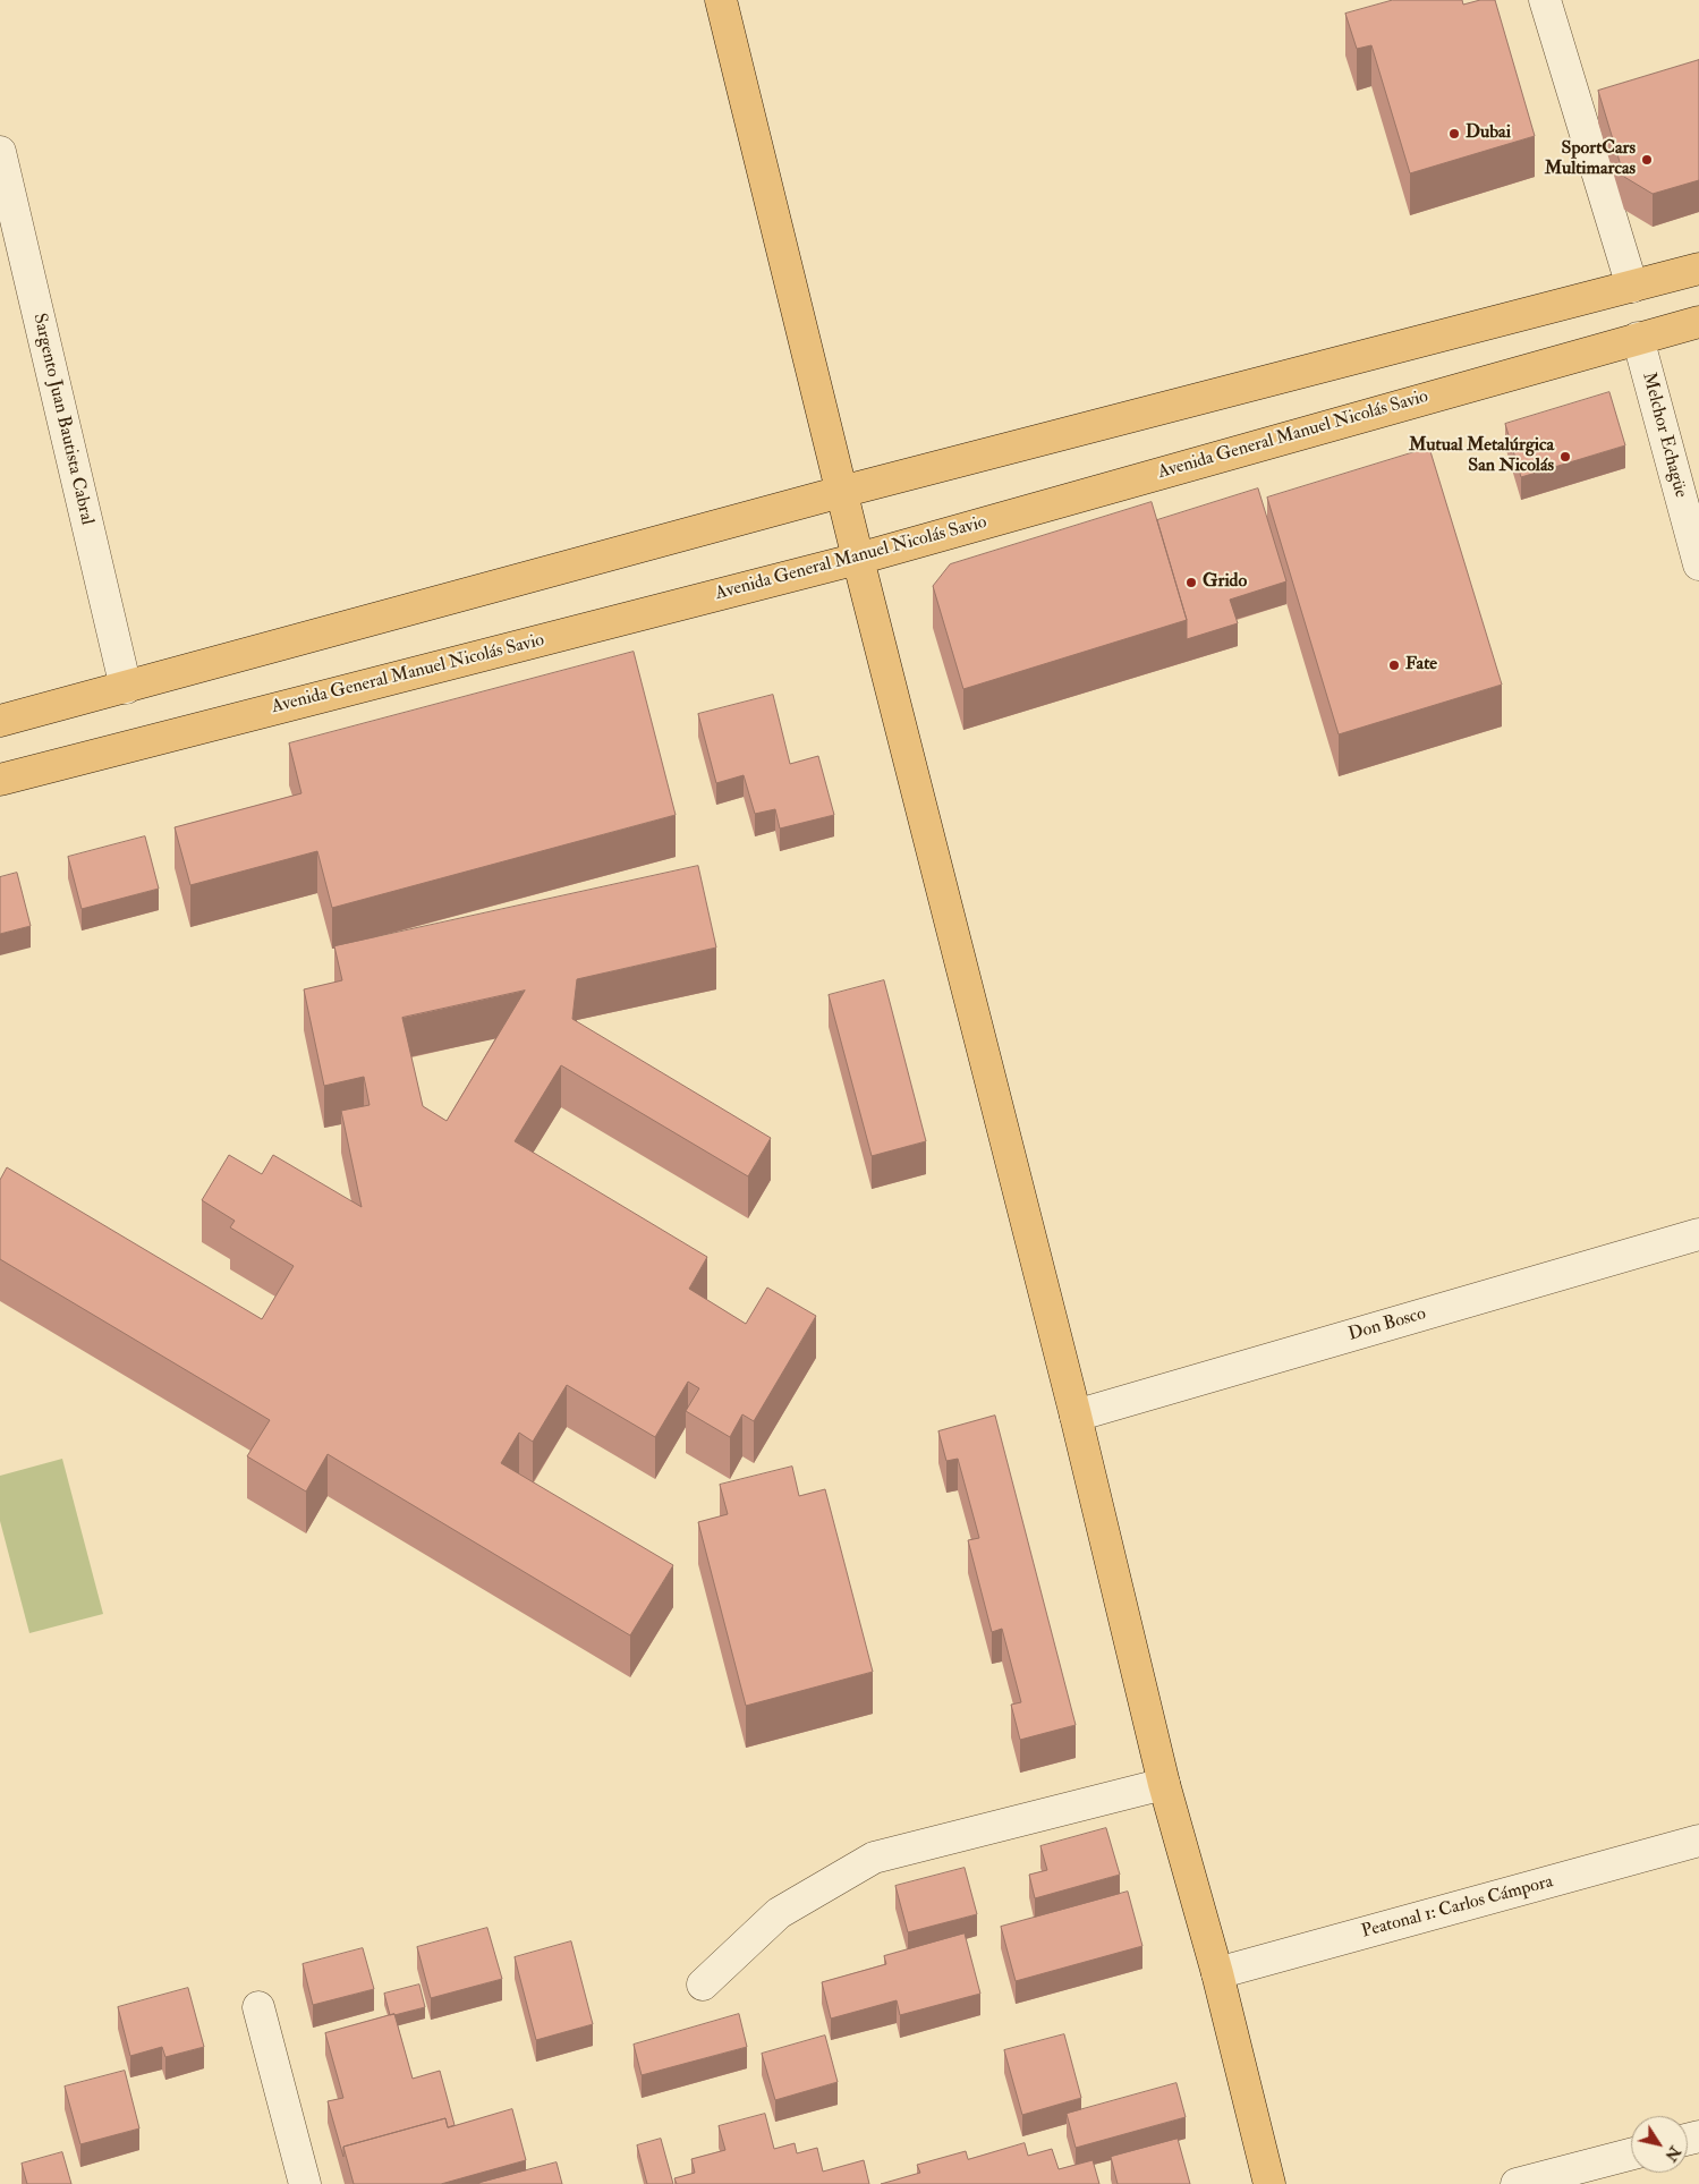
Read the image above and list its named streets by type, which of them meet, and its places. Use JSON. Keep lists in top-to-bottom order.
{
  "streets": {
    "main road": ["Avenida General Manuel Nicolás Savio"],
    "street": [
      "Sargento Juan Bautista Cabral",
      "Melchor Echagüe",
      "Don Bosco",
      "Peatonal 1: Carlos Cámpora"
    ]
  },
  "crossings": [
    ["Avenida General Manuel Nicolás Savio", "Melchor Echagüe"]
  ],
  "places": [
    "Dubai",
    "SportCars Multimarcas",
    "Mutual Metalúrgica San Nicolás",
    "Grido",
    "Fate"
  ],
  "north": "bottom right"
}
